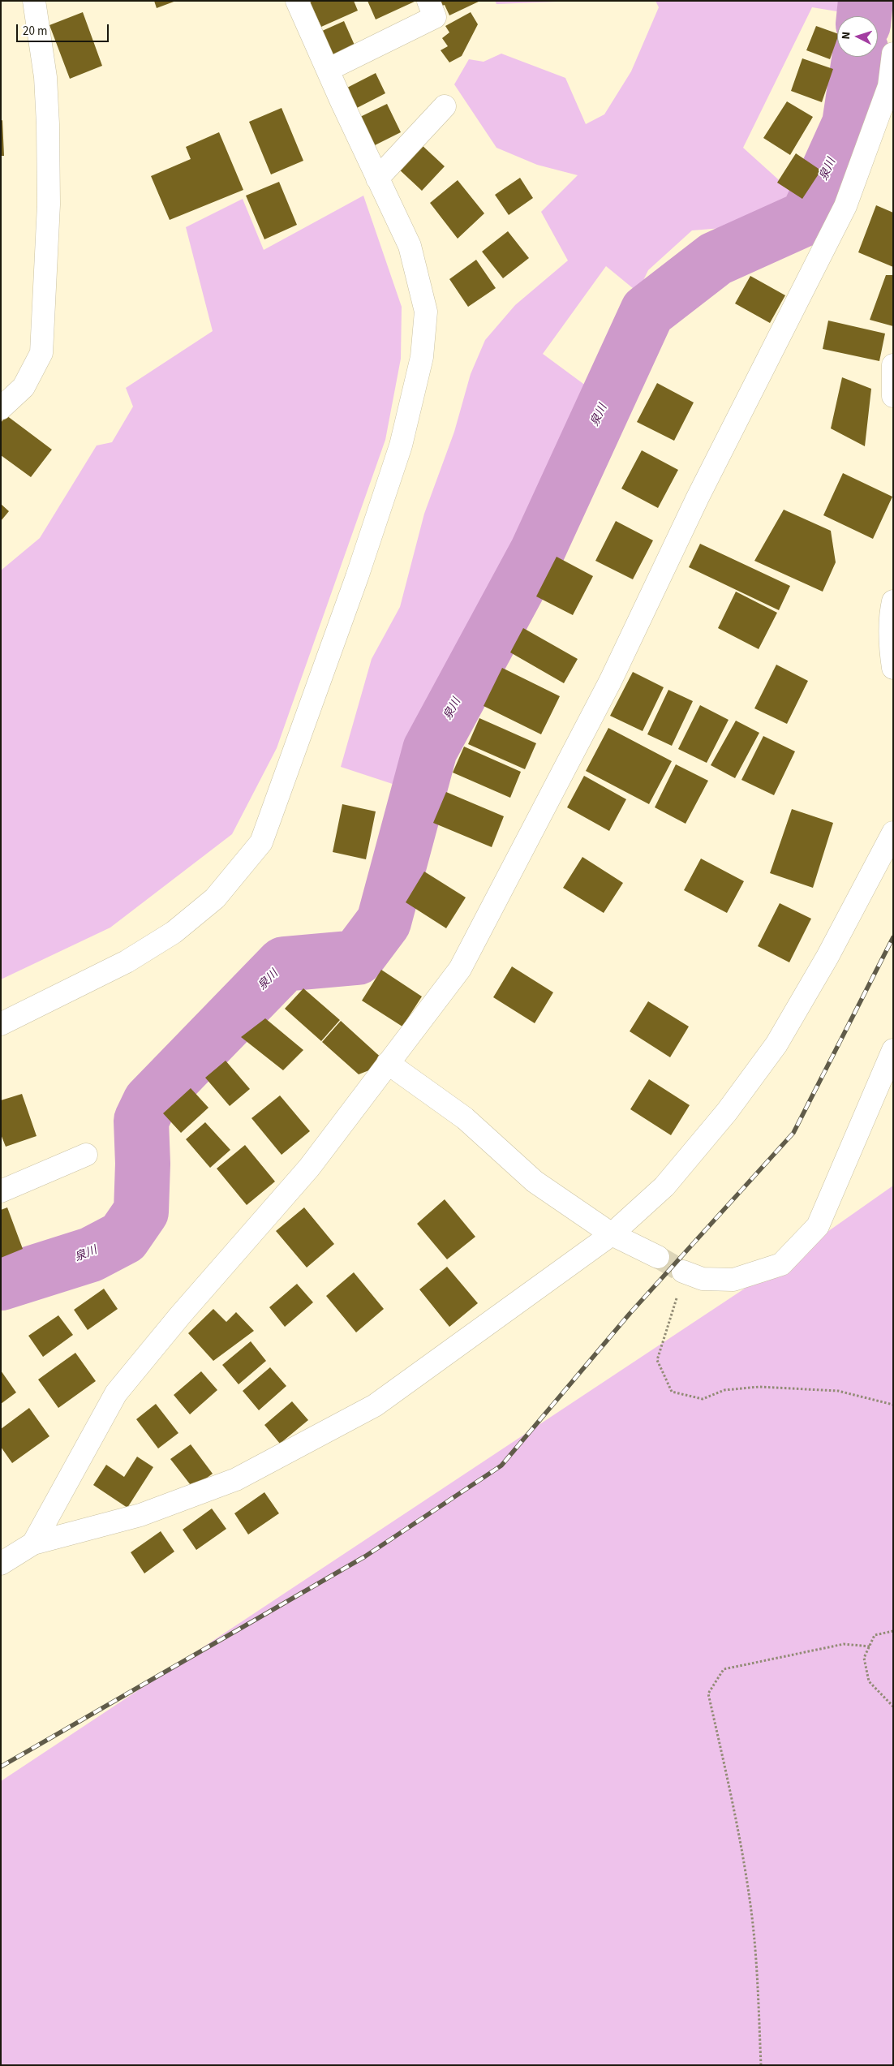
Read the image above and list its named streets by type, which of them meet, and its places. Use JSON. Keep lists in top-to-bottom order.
{
  "water": ["泉川"],
  "scale_bar": "20 m",
  "north": "left"
}
